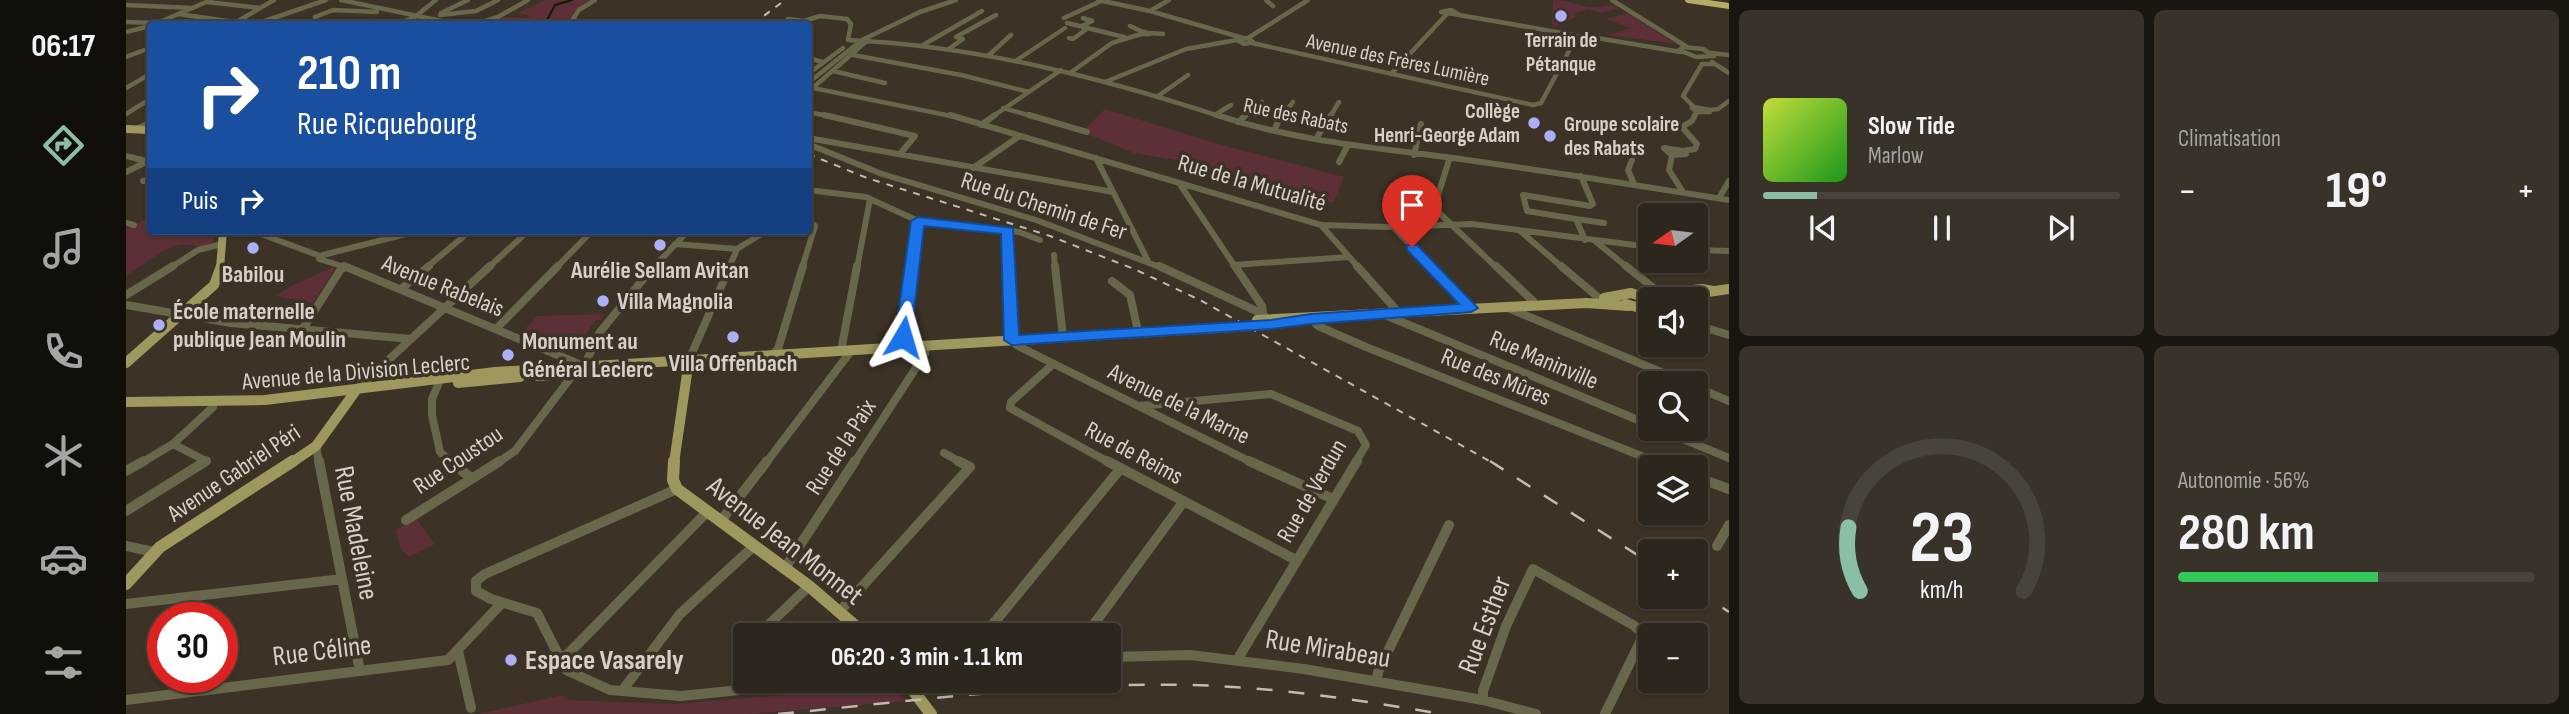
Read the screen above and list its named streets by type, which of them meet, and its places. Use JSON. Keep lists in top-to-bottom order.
{
  "streets": {
    "main road": ["Avenue de la Division Leclerc", "Avenue Gabriel Péri", "Avenue Jean Monnet"],
    "street": [
      "Avenue des Frères Lumière",
      "Rue des Rabats",
      "Rue de la Mutualité",
      "Rue du Chemin de Fer",
      "Avenue Rabelais",
      "Rue Maninville",
      "Rue des Mûres",
      "Avenue de la Marne",
      "Rue de la Paix",
      "Rue de Reims",
      "Rue Coustou",
      "Rue de Verdun",
      "Rue Madeleine",
      "Rue Esther",
      "Rue Mirabeau",
      "Rue Céline"
    ]
  },
  "crossings": [
    ["Rue du Chemin de Fer", "Avenue de la Division Leclerc"],
    ["Avenue Rabelais", "Avenue de la Division Leclerc"],
    ["Avenue Rabelais", "Rue Coustou"],
    ["Rue Maninville", "Avenue de la Division Leclerc"],
    ["Avenue de la Division Leclerc", "Rue des Mûres"],
    ["Avenue de la Division Leclerc", "Avenue de la Marne"],
    ["Avenue de la Division Leclerc", "Rue de la Paix"],
    ["Avenue de la Division Leclerc", "Rue Coustou"],
    ["Avenue de la Division Leclerc", "Avenue Gabriel Péri"],
    ["Avenue de la Division Leclerc", "Avenue Jean Monnet"],
    ["Avenue de la Marne", "Rue de Reims"],
    ["Avenue de la Marne", "Rue de Verdun"],
    ["Rue de la Paix", "Avenue Jean Monnet"],
    ["Rue de Reims", "Rue de Verdun"],
    ["Avenue Gabriel Péri", "Rue Madeleine"],
    ["Rue de Verdun", "Rue Mirabeau"],
    ["Rue Madeleine", "Rue Céline"],
    ["Rue Esther", "Rue Mirabeau"]
  ],
  "places": [
    "Terrain de Pétanque",
    "Collège Henri-George Adam",
    "Groupe scolaire des Rabats",
    "Aurélie Sellam Avitan",
    "Babilou",
    "Villa Magnolia",
    "École maternelle publique Jean Moulin",
    "Villa Offenbach",
    "Monument au Général Leclerc",
    "Espace Vasarely"
  ],
  "north": "left",
  "page": {
    "tabs": "06:17",
    "tile": [
      "Climatisation",
      ["Autonomie · 56%", "280 km"]
    ],
    "turn": ["210 m", "Rue Ricquebourg"],
    "song": ["Slow Tide", "Marlow"],
    "heat": ["−", "19°", "+"],
    "then": "Puis",
    "map_buttons": ["+", "−"],
    "limit": "30",
    "trip": "06:20 · 3 min · 1.1 km",
    "gauge": ["23", "km/h"]
  }
}
